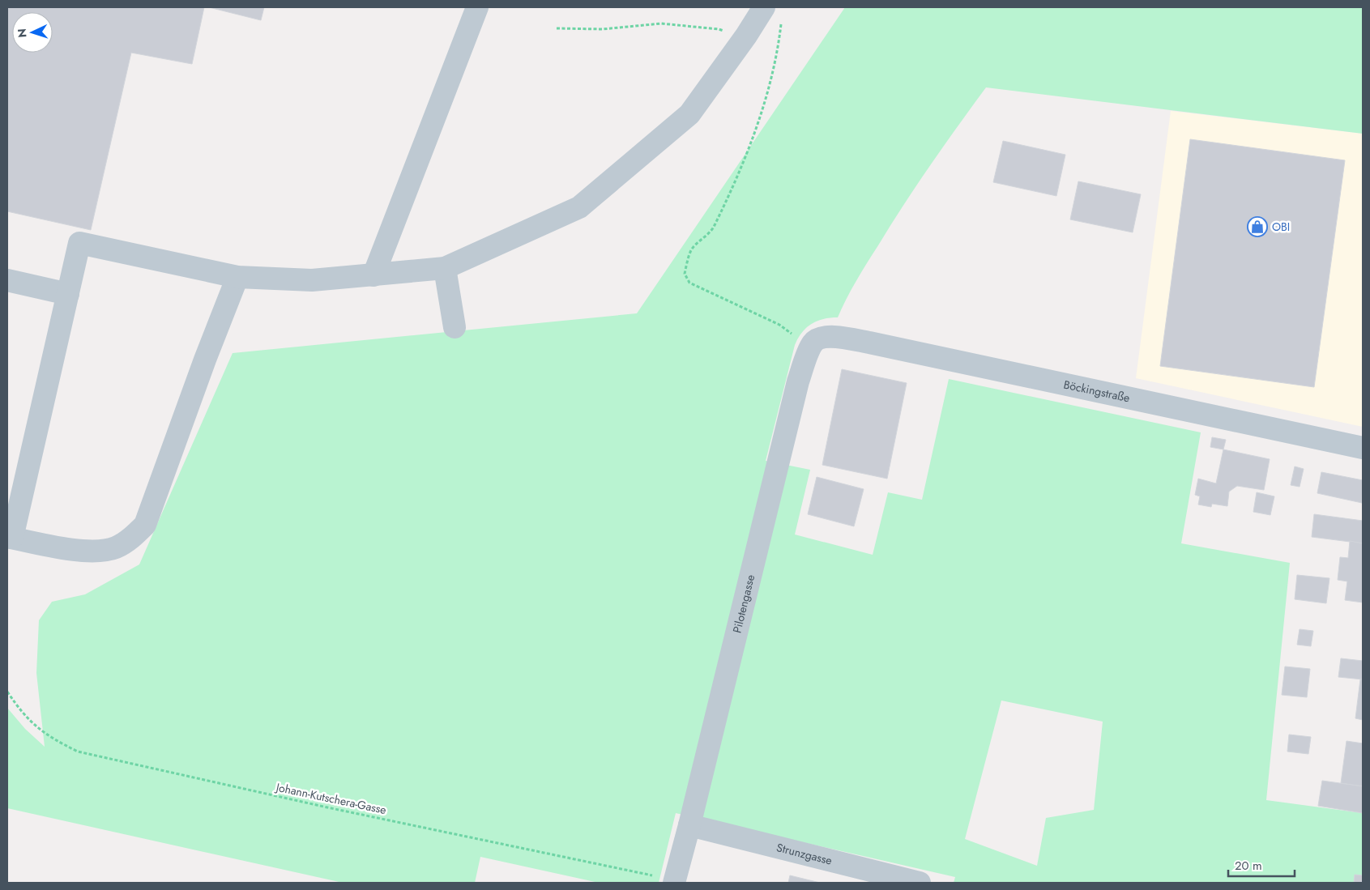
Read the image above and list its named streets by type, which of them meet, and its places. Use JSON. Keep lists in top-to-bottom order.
{
  "streets": {
    "street": ["Böckingstraße", "Pilotengasse", "Strunzgasse"],
    "path": ["Johann-Kutschera-Gasse"]
  },
  "crossings": [
    ["Böckingstraße", "Pilotengasse"],
    ["Pilotengasse", "Johann-Kutschera-Gasse"],
    ["Pilotengasse", "Strunzgasse"]
  ],
  "places": {
    "shop": ["OBI"]
  },
  "scale_bar": "20 m",
  "north": "left"
}
